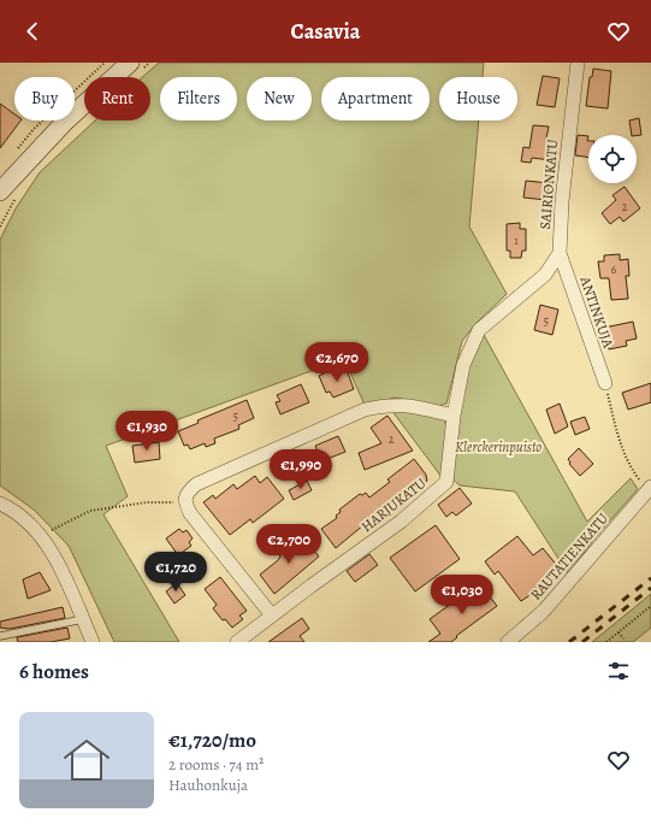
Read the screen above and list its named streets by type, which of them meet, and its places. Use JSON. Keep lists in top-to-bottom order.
{
  "streets": {
    "street": [
      "SAIRIONKATU",
      "ANTINKUJA",
      "HARJUKATU",
      "RAUTATIENKATU"
    ]
  },
  "crossings": [
    ["SAIRIONKATU", "ANTINKUJA"],
    ["SAIRIONKATU", "HARJUKATU"],
    ["ANTINKUJA", "HARJUKATU"]
  ],
  "parks": ["Klerckerinpuisto"],
  "house_numbers": [
    "2",
    "1",
    "6",
    "5",
    "5",
    "2"
  ],
  "page": {
    "header": "Casavia",
    "chip": [
      "Buy",
      "Rent",
      "Filters",
      "New",
      "Apartment",
      "House"
    ],
    "price": [
      "€2,670",
      "€1,930",
      "€1,990",
      "€2,700",
      "€1,720",
      "€1,030"
    ],
    "heading": "6 homes",
    "list": [
      {
        "name": "€1,720/mo",
        "note": "2 rooms · 74 m² · Hauhonkuja"
      }
    ]
  }
}
